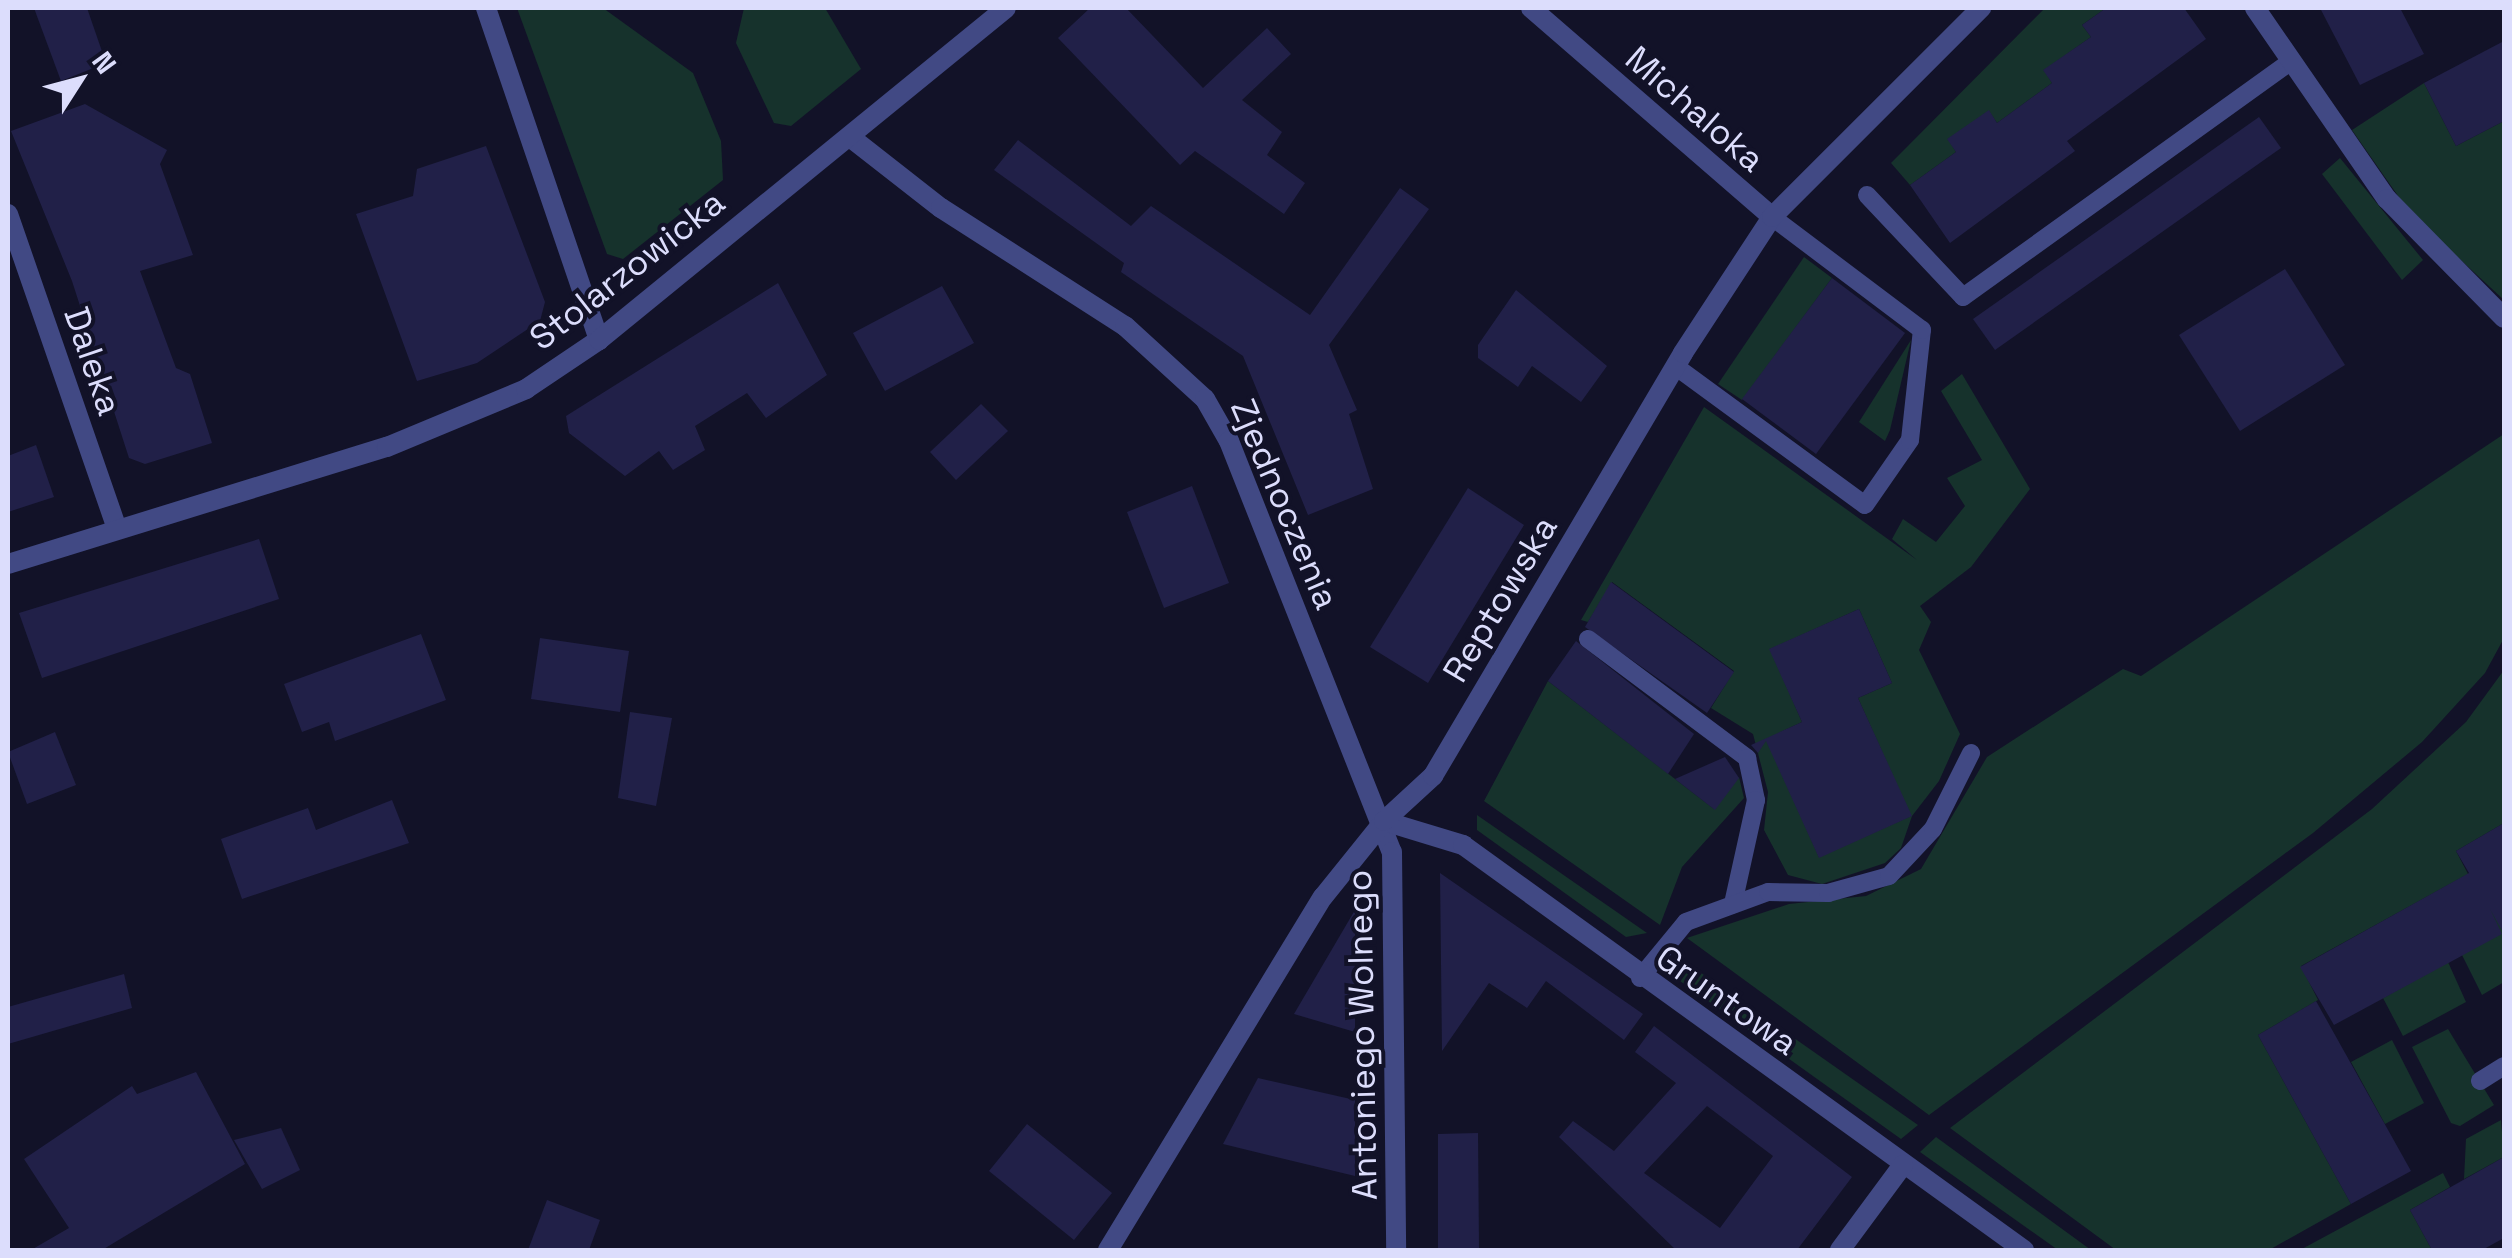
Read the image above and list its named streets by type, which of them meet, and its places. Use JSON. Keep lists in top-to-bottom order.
{
  "streets": {
    "street": [
      "Michaloka",
      "Stolarzowicka",
      "Daleka",
      "Zjednoczenia",
      "Reptowska",
      "Gruntowa",
      "Antoniego Wolnego"
    ]
  },
  "crossings": [
    ["Michaloka", "Reptowska"],
    ["Stolarzowicka", "Daleka"],
    ["Stolarzowicka", "Zjednoczenia"],
    ["Zjednoczenia", "Reptowska"],
    ["Zjednoczenia", "Gruntowa"],
    ["Zjednoczenia", "Antoniego Wolnego"],
    ["Reptowska", "Gruntowa"],
    ["Reptowska", "Antoniego Wolnego"],
    ["Gruntowa", "Antoniego Wolnego"]
  ],
  "north": "top right"
}
